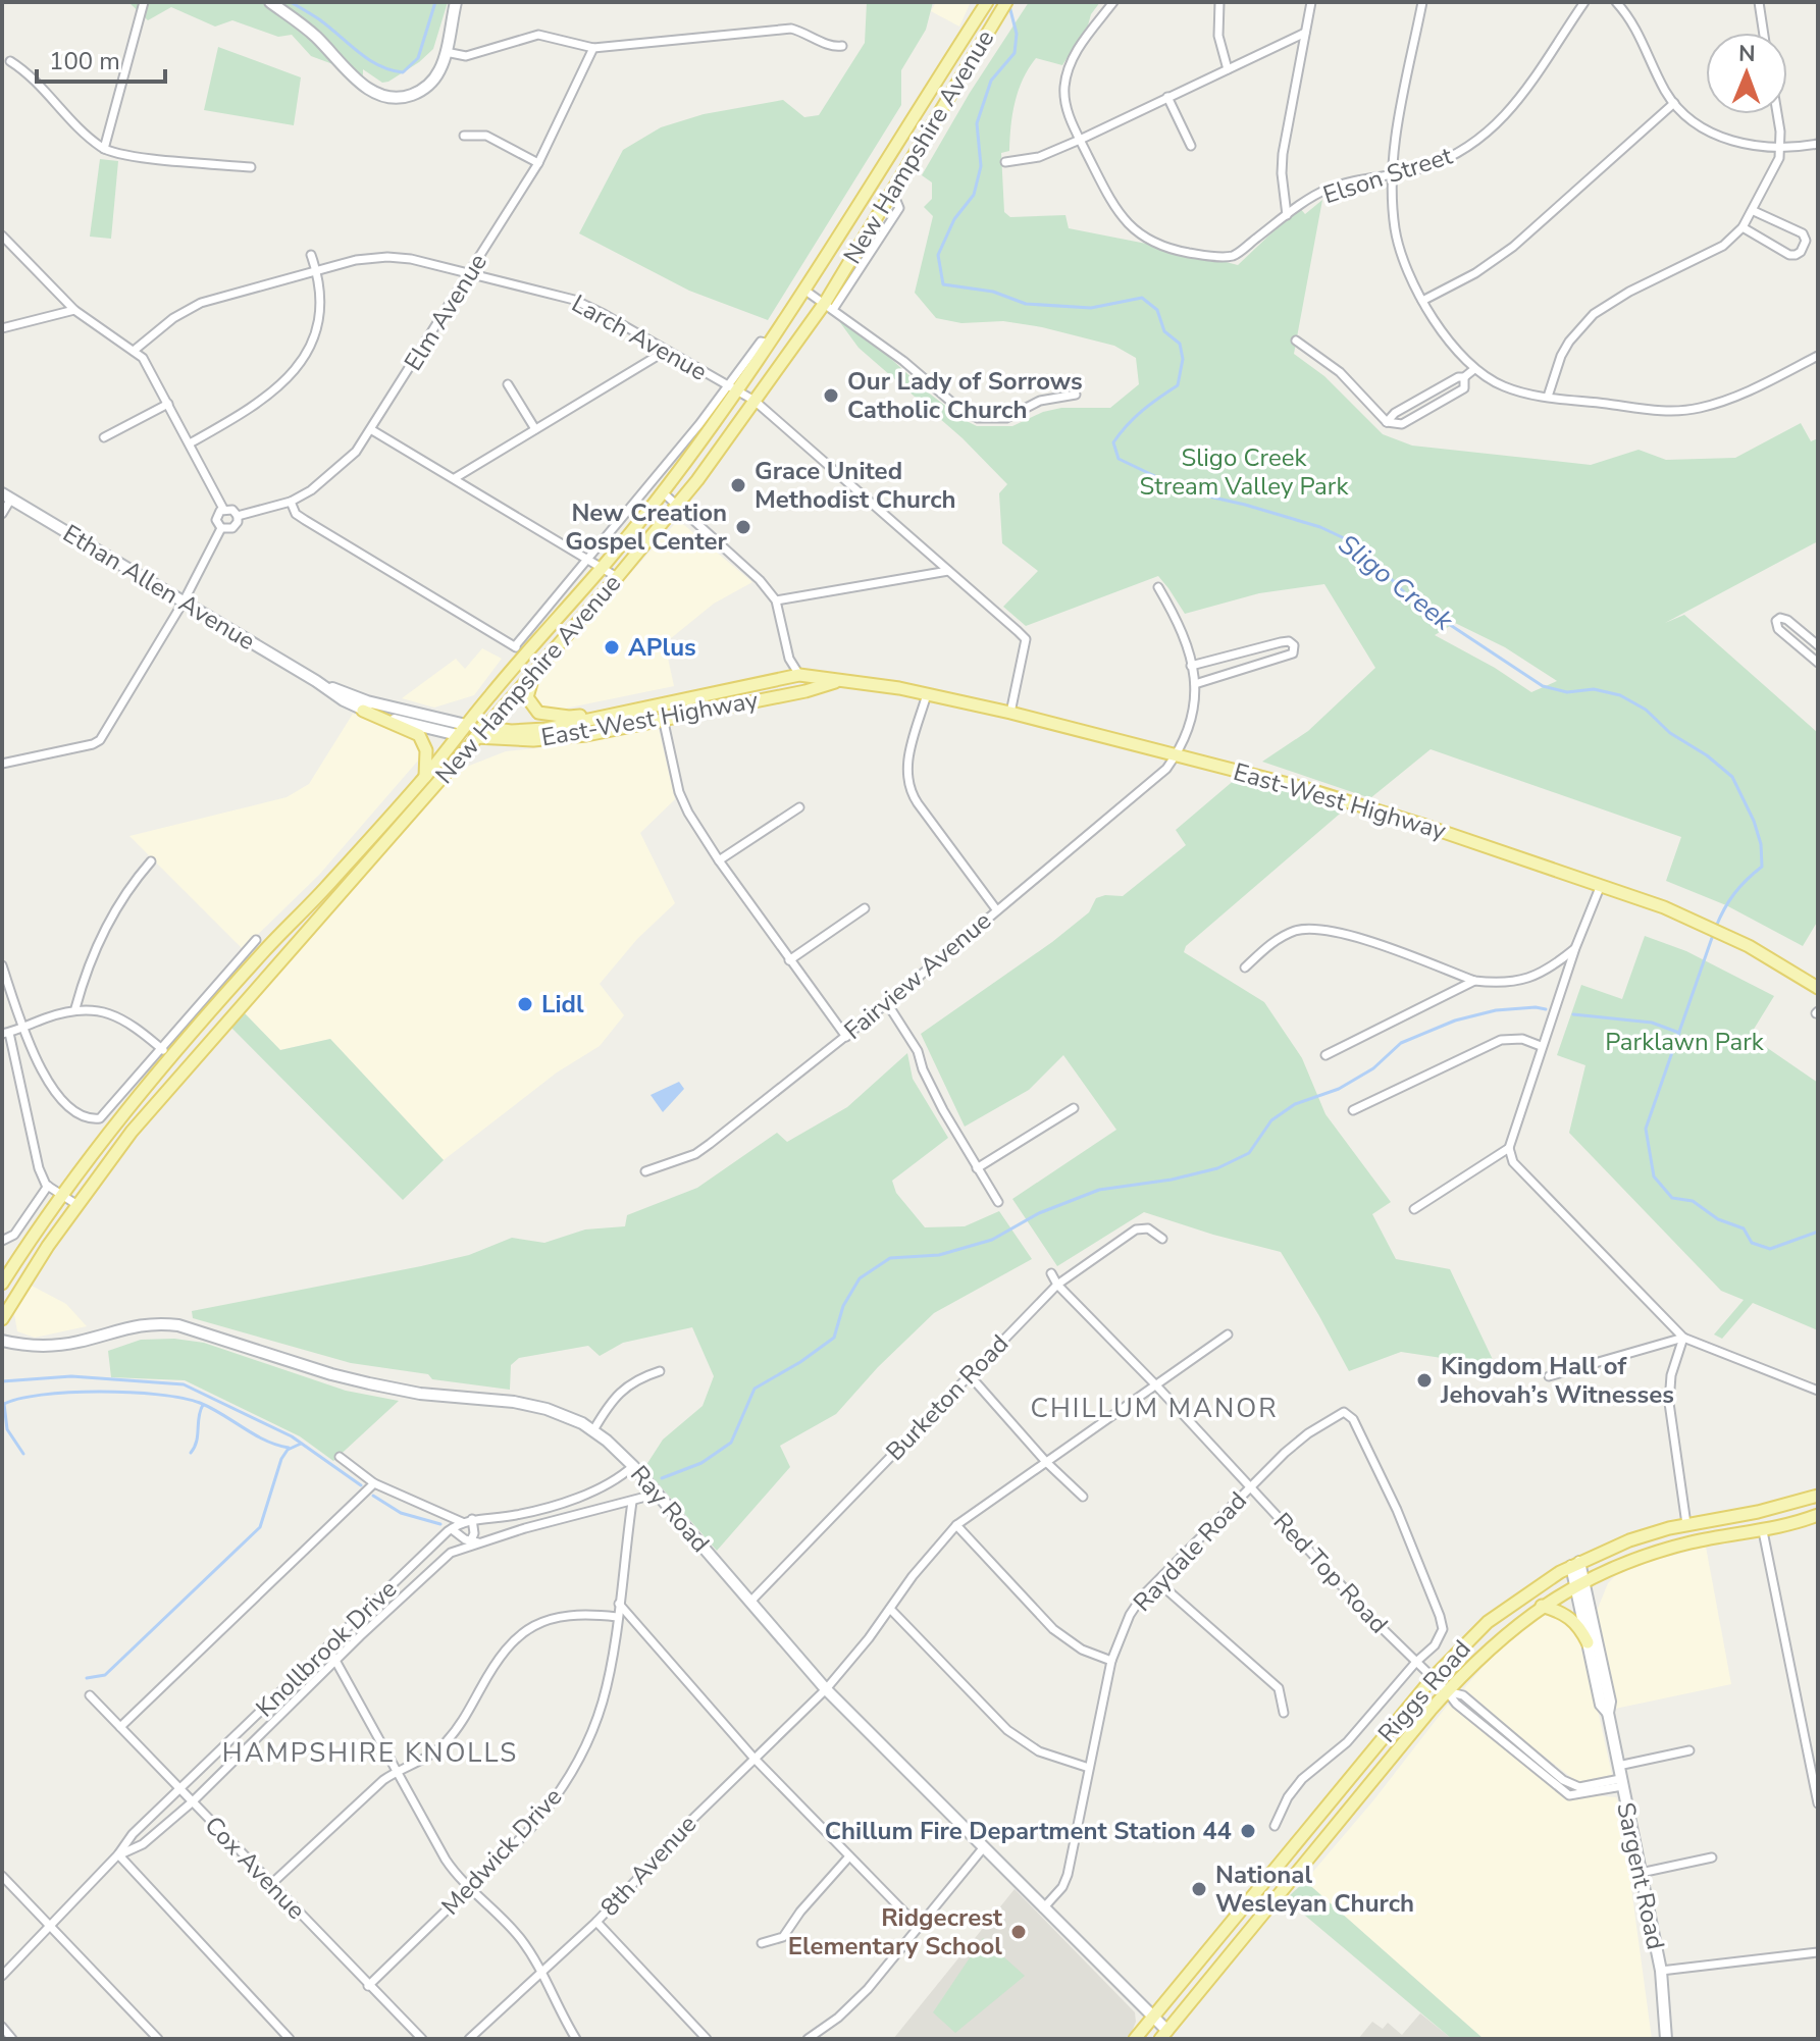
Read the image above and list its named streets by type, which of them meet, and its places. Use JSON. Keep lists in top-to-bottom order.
{
  "streets": {
    "main road": ["New Hampshire Avenue", "East-West Highway", "Riggs Road"],
    "street": [
      "Elson Street",
      "Elm Avenue",
      "Larch Avenue",
      "Ethan Allen Avenue",
      "Fairview Avenue",
      "Burketon Road",
      "Ray Road",
      "Raydale Road",
      "Red Top Road",
      "Knollbrook Drive",
      "Medwick Drive",
      "8th Avenue",
      "Cox Avenue",
      "Sargent Road"
    ]
  },
  "crossings": [
    ["New Hampshire Avenue", "Larch Avenue"],
    ["New Hampshire Avenue", "Ethan Allen Avenue"],
    ["New Hampshire Avenue", "East-West Highway"],
    ["Elm Avenue", "Larch Avenue"],
    ["Larch Avenue", "East-West Highway"],
    ["Ethan Allen Avenue", "East-West Highway"],
    ["East-West Highway", "Fairview Avenue"],
    ["Burketon Road", "Ray Road"],
    ["Burketon Road", "Red Top Road"],
    ["Ray Road", "Raydale Road"],
    ["Ray Road", "Knollbrook Drive"],
    ["Ray Road", "Riggs Road"],
    ["Ray Road", "8th Avenue"],
    ["Raydale Road", "Red Top Road"],
    ["Red Top Road", "Riggs Road"],
    ["Red Top Road", "8th Avenue"],
    ["Red Top Road", "Sargent Road"],
    ["Knollbrook Drive", "Medwick Drive"],
    ["Knollbrook Drive", "Cox Avenue"],
    ["Riggs Road", "Sargent Road"],
    ["Medwick Drive", "Cox Avenue"]
  ],
  "districts": ["CHILLUM MANOR", "HAMPSHIRE KNOLLS"],
  "water": ["Sligo Creek"],
  "parks": ["Sligo Creek Stream Valley Park", "Parklawn Park"],
  "places": [
    "Our Lady of Sorrows Catholic Church",
    "Grace United Methodist Church",
    "New Creation Gospel Center",
    "APlus",
    "Lidl",
    "Kingdom Hall of Jehovah’s Witnesses",
    "Chillum Fire Department Station 44",
    "National Wesleyan Church",
    "Ridgecrest Elementary School"
  ],
  "scale_bar": "100 m",
  "north": "top"
}
